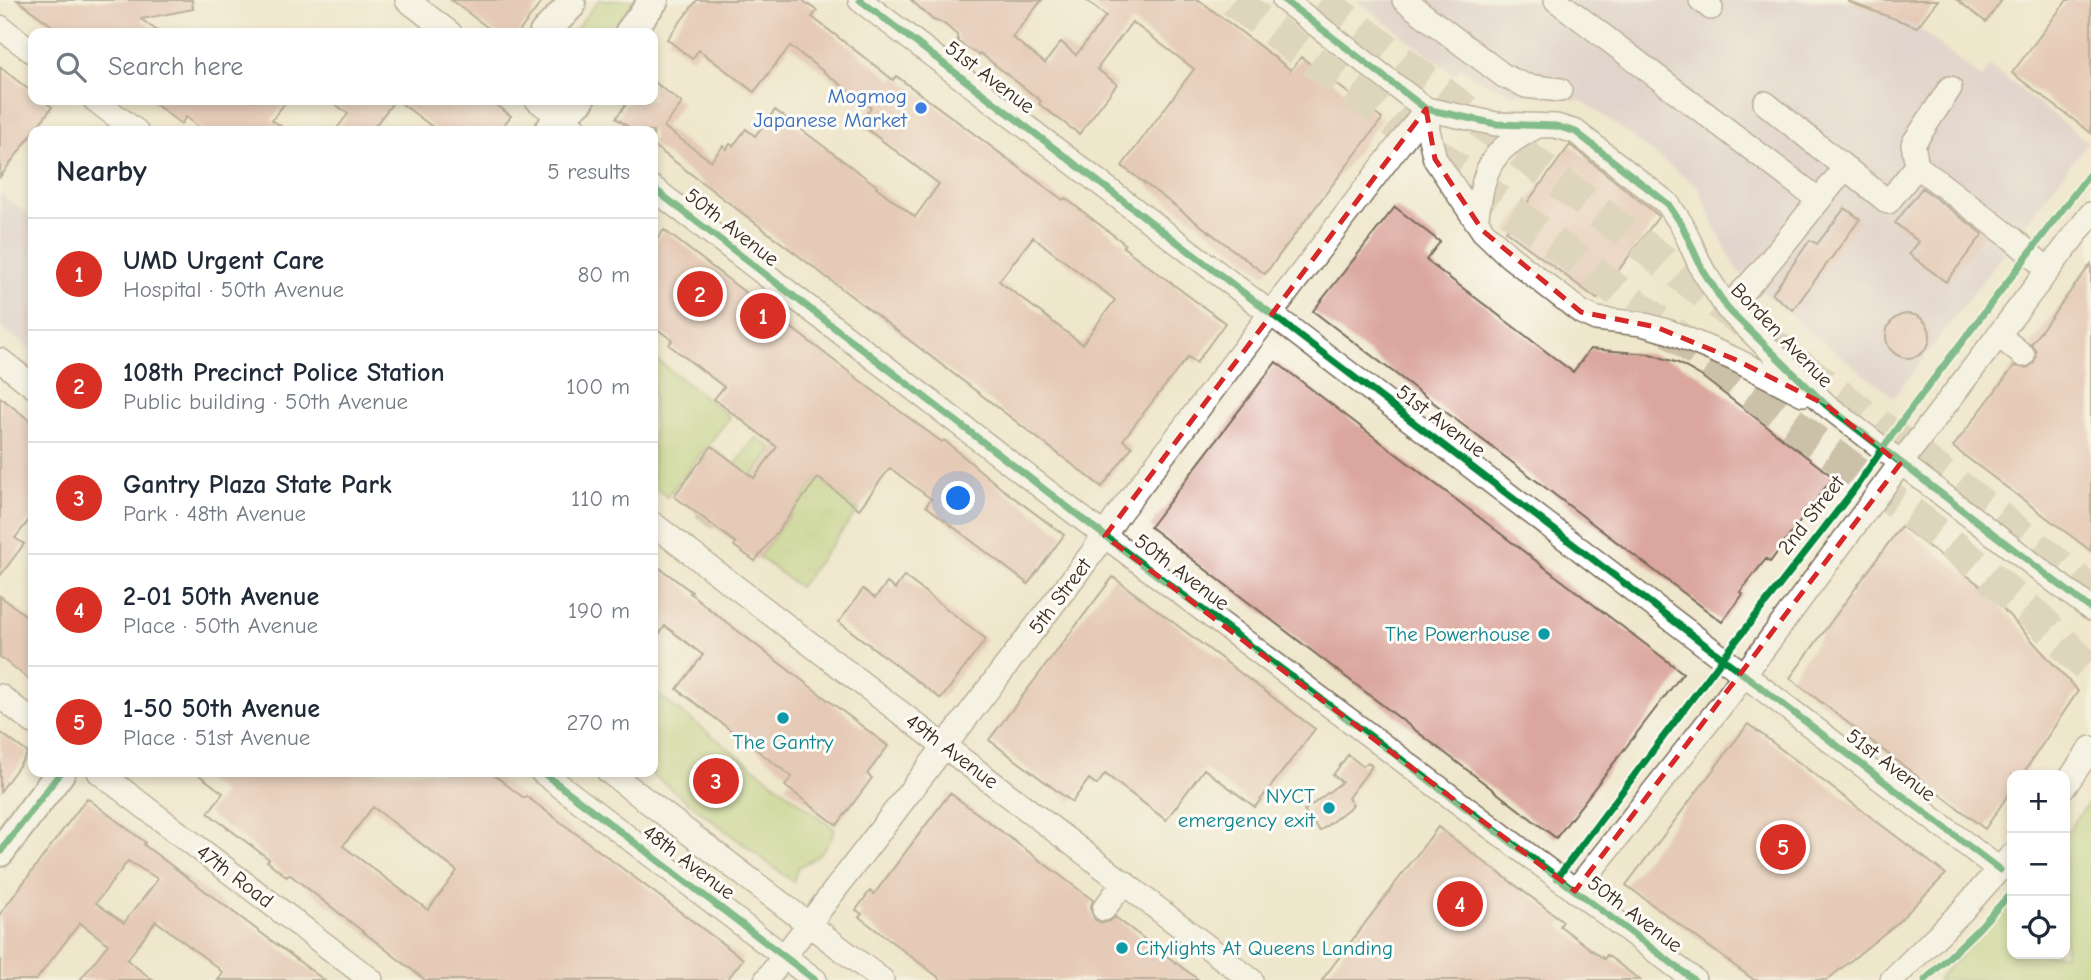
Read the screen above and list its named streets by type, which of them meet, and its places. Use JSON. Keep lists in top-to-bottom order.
{
  "streets": {
    "street": [
      "51st Avenue",
      "50th Avenue",
      "Borden Avenue",
      "2nd Street",
      "5th Street",
      "49th Avenue",
      "48th Avenue",
      "47th Road"
    ]
  },
  "crossings": [
    ["51st Avenue", "2nd Street"],
    ["51st Avenue", "5th Street"],
    ["50th Avenue", "2nd Street"],
    ["50th Avenue", "5th Street"],
    ["Borden Avenue", "2nd Street"],
    ["Borden Avenue", "5th Street"],
    ["5th Street", "49th Avenue"],
    ["5th Street", "48th Avenue"]
  ],
  "places": [
    "Mogmog Japanese Market",
    "The Powerhouse",
    "The Gantry",
    "NYCT emergency exit",
    "Citylights At Queens Landing"
  ],
  "page": {
    "search": "Search here",
    "heading": ["Nearby", "5 results"],
    "list": [
      {
        "mark": "1",
        "name": "UMD Urgent Care",
        "note": "Hospital · 50th Avenue",
        "value": "80 m"
      },
      {
        "mark": "2",
        "name": "108th Precinct Police Station",
        "note": "Public building · 50th Avenue",
        "value": "100 m"
      },
      {
        "mark": "3",
        "name": "Gantry Plaza State Park",
        "note": "Park · 48th Avenue",
        "value": "110 m"
      },
      {
        "mark": "4",
        "name": "2-01 50th Avenue",
        "note": "Place · 50th Avenue",
        "value": "190 m"
      },
      {
        "mark": "5",
        "name": "1-50 50th Avenue",
        "note": "Place · 51st Avenue",
        "value": "270 m"
      }
    ],
    "pins": [
      "2",
      "1",
      "3",
      "5",
      "4"
    ],
    "map_buttons": ["+", "−"]
  }
}
